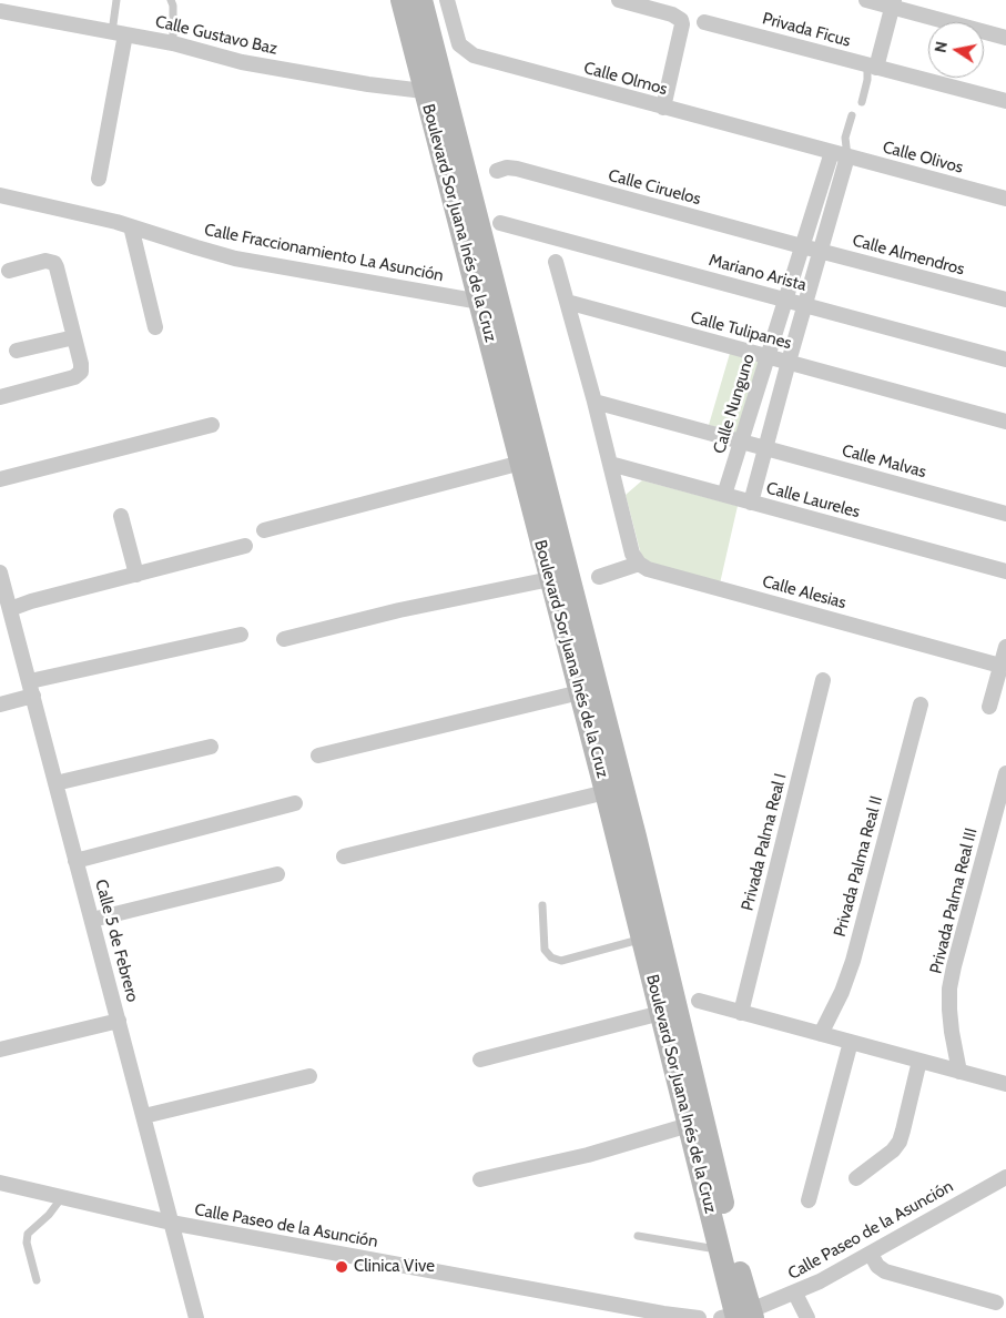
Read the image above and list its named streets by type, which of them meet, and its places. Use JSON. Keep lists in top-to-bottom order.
{
  "streets": {
    "main road": ["Boulevard Sor Juana Inés de la Cruz"],
    "street": [
      "Privada Ficus",
      "Calle Gustavo Baz",
      "Calle Olmos",
      "Calle Olivos",
      "Calle Ciruelos",
      "Calle Fraccionamiento La Asunción",
      "Calle Almendros",
      "Mariano Arista",
      "Calle Tulipanes",
      "Calle Nunguno",
      "Calle Malvas",
      "Calle Laureles",
      "Calle Alesias",
      "Privada Palma Real I",
      "Privada Palma Real II",
      "Privada Palma Real III",
      "Calle 5 de Febrero",
      "Calle Paseo de la Asunción"
    ]
  },
  "crossings": [
    ["Calle Gustavo Baz", "Boulevard Sor Juana Inés de la Cruz"],
    ["Calle Olmos", "Calle Olivos"],
    ["Calle Olmos", "Calle Nunguno"],
    ["Calle Olivos", "Calle Nunguno"],
    ["Calle Ciruelos", "Calle Almendros"],
    ["Calle Ciruelos", "Calle Nunguno"],
    ["Boulevard Sor Juana Inés de la Cruz", "Calle Fraccionamiento La Asunción"],
    ["Boulevard Sor Juana Inés de la Cruz", "Calle Paseo de la Asunción"],
    ["Calle Almendros", "Calle Nunguno"],
    ["Mariano Arista", "Calle Nunguno"],
    ["Calle Tulipanes", "Calle Nunguno"],
    ["Calle Nunguno", "Calle Malvas"],
    ["Calle Nunguno", "Calle Laureles"],
    ["Calle 5 de Febrero", "Calle Paseo de la Asunción"]
  ],
  "places": ["Clinica Vive"],
  "north": "left"
}
